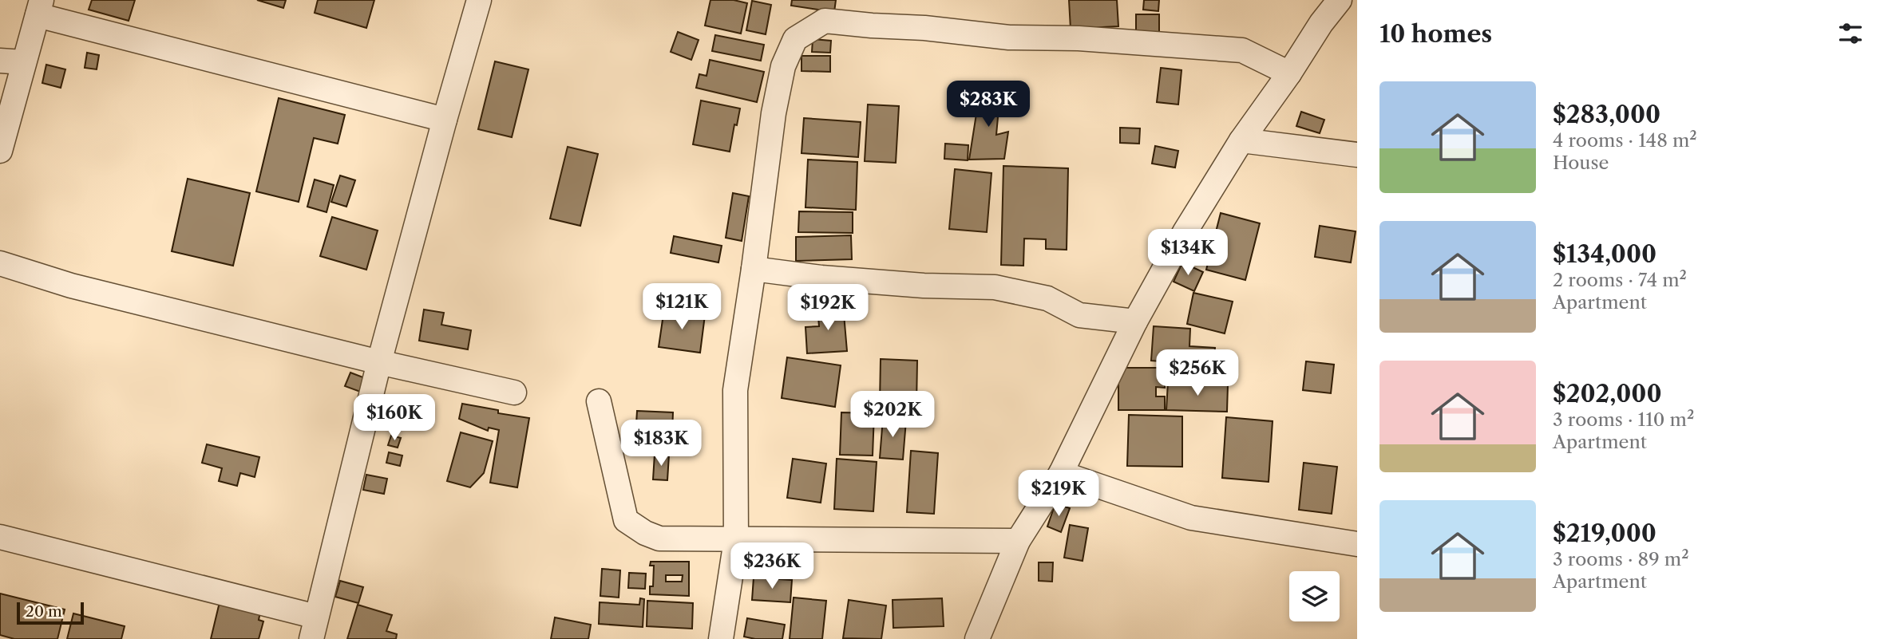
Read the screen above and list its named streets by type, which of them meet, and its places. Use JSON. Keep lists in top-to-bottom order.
{
  "scale_bar": "20 m",
  "page": {
    "heading": "10 homes",
    "list": [
      {
        "name": "$283,000",
        "note": "4 rooms · 148 m² · House"
      },
      {
        "name": "$134,000",
        "note": "2 rooms · 74 m² · Apartment"
      },
      {
        "name": "$202,000",
        "note": "3 rooms · 110 m² · Apartment"
      },
      {
        "name": "$219,000",
        "note": "3 rooms · 89 m² · Apartment"
      }
    ],
    "price": [
      "$283K",
      "$134K",
      "$121K",
      "$192K",
      "$256K",
      "$202K",
      "$160K",
      "$183K",
      "$219K",
      "$236K"
    ],
    "scale": "20 m"
  }
}
